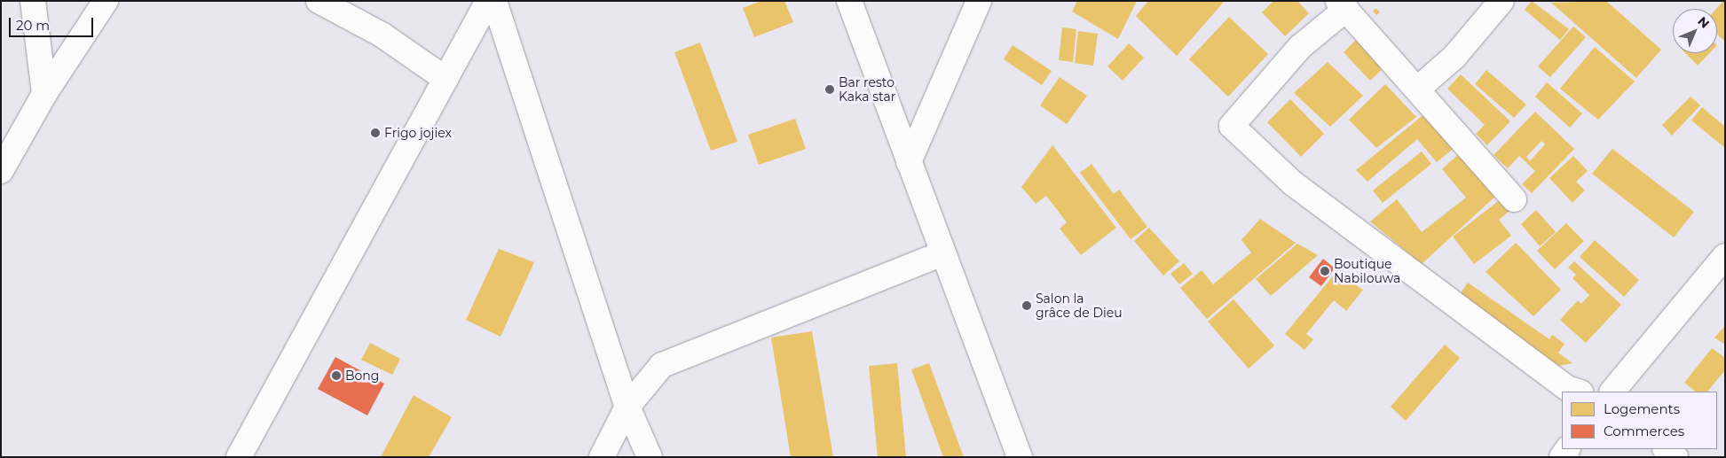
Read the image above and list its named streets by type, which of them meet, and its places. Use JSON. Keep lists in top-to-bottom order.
{
  "places": [
    "Bar resto Kaka star",
    "Frigo jojiex",
    "Boutique Nabilouwa",
    "Salon la grâce de Dieu",
    "Bong"
  ],
  "legend": ["Logements", "Commerces"],
  "scale_bar": "20 m",
  "north": "top right"
}
